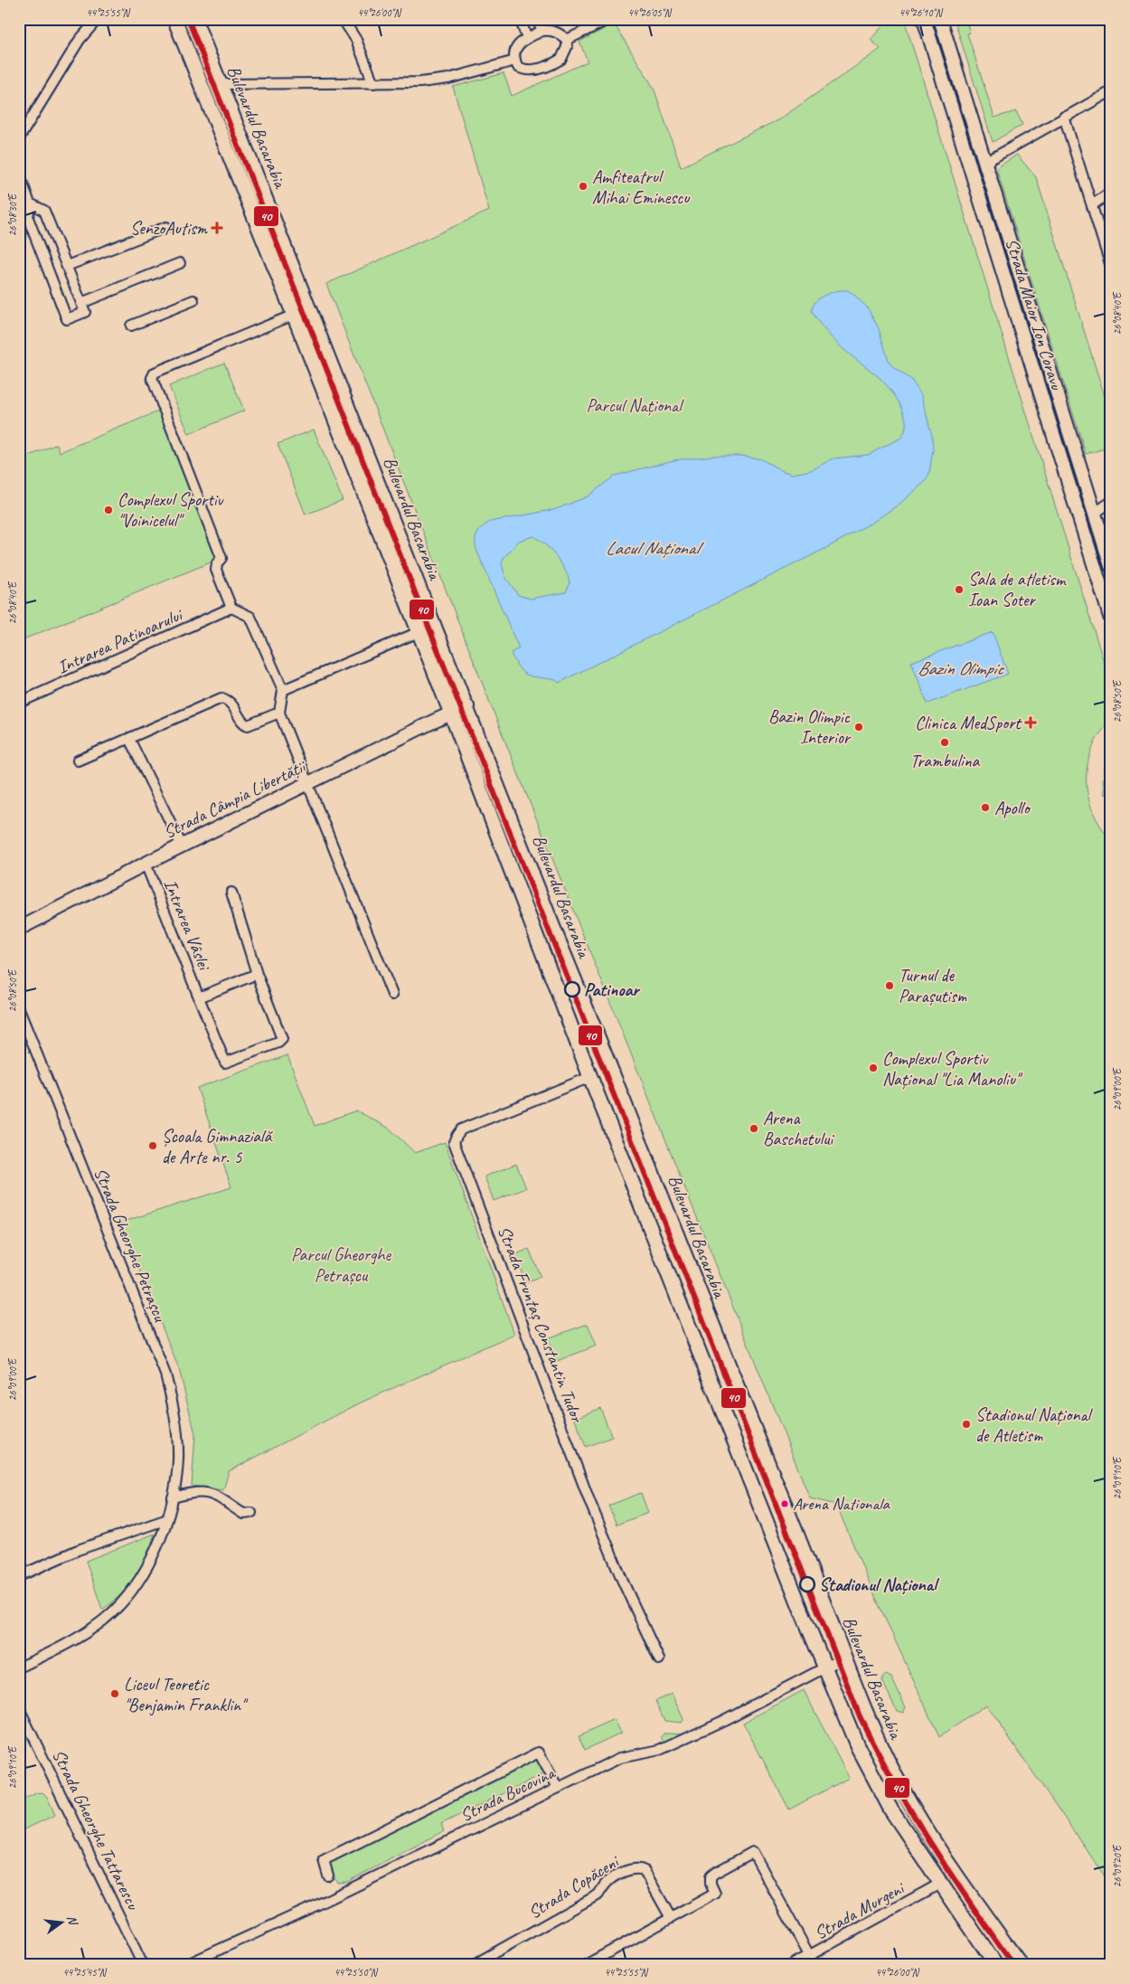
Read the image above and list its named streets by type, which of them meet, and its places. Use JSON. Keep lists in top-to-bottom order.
{
  "streets": {
    "main road": ["Bulevardul Basarabia"],
    "street": [
      "Strada Maior Ion Coravu",
      "Intrarea Patinoarului",
      "Strada Câmpia Libertății",
      "Intrarea Vâslei",
      "Strada Gheorghe Petrașcu",
      "Strada Fruntaș Constantin Tudor",
      "Strada Bucovina",
      "Strada Gheorghe Tattarescu",
      "Strada Copăceni",
      "Strada Murgeni"
    ]
  },
  "crossings": [
    ["Bulevardul Basarabia", "Strada Câmpia Libertății"],
    ["Bulevardul Basarabia", "Strada Fruntaș Constantin Tudor"],
    ["Bulevardul Basarabia", "Strada Bucovina"],
    ["Bulevardul Basarabia", "Strada Murgeni"],
    ["Strada Câmpia Libertății", "Intrarea Vâslei"]
  ],
  "water": ["Lacul Național", "Bazin Olimpic"],
  "parks": ["Parcul Național", "Parcul Gheorghe Petrașcu"],
  "places": {
    "other": [
      "Amfiteatrul Mihai Eminescu",
      "Complexul Sportiv \"Voinicelul\"",
      "Sala de atletism Ioan Soter",
      "Bazin Olimpic Interior",
      "Trambulina",
      "Apollo",
      "Turnul de Parașutism",
      "Patinoar",
      "Complexul Sportiv Național \"Lia Manoliu\"",
      "Arena Baschetului",
      "Școala Gimnazială de Arte nr. 5",
      "Stadionul Național de Atletism",
      "Arena Nationala",
      "Stadionul Național",
      "Liceul Teoretic \"Benjamin Franklin\""
    ],
    "health": ["SenzoAutism", "Clinica MedSport"]
  },
  "lines": ["transit line 40"],
  "north": "right",
  "coordinates": [
    "44°25'55\"N",
    "44°26'00\"N",
    "44°26'05\"N",
    "44°26'10\"N",
    "26°08'30\"E",
    "26°08'40\"E",
    "26°08'50\"E",
    "26°09'00\"E",
    "26°09'10\"E",
    "26°09'20\"E",
    "44°25'45\"N",
    "44°25'50\"N"
  ]
}
